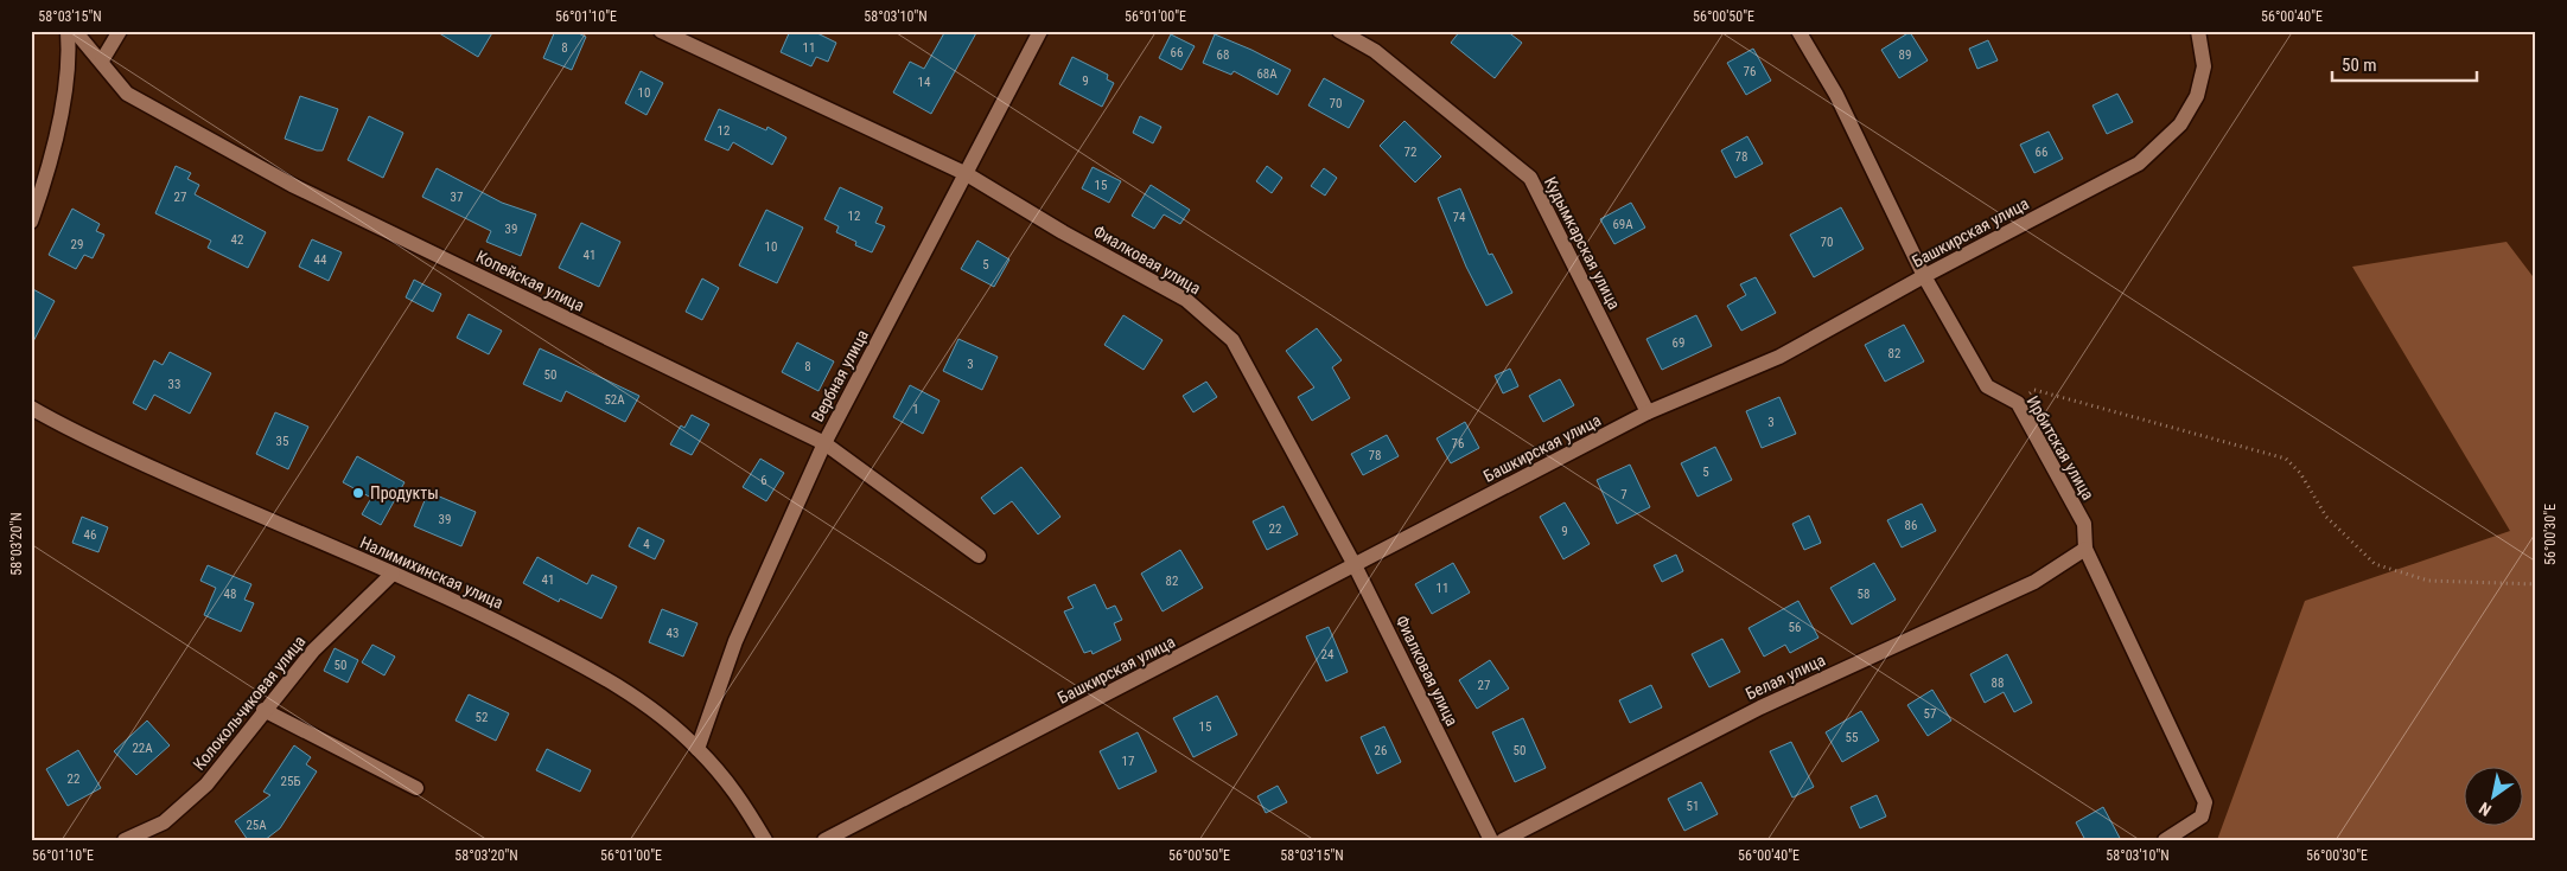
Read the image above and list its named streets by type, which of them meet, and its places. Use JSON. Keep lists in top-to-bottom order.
{
  "streets": {
    "street": [
      "Башкирская улица",
      "Кудымкарская улица",
      "Фиалковая улица",
      "Копейская улица",
      "Вербная улица",
      "Ирбитская улица",
      "Налимихинская улица",
      "Белая улица",
      "Колокольчиковая улица"
    ]
  },
  "crossings": [
    ["Башкирская улица", "Кудымкарская улица"],
    ["Башкирская улица", "Фиалковая улица"],
    ["Башкирская улица", "Ирбитская улица"],
    ["Фиалковая улица", "Вербная улица"],
    ["Копейская улица", "Вербная улица"],
    ["Вербная улица", "Налимихинская улица"],
    ["Ирбитская улица", "Белая улица"],
    ["Налимихинская улица", "Колокольчиковая улица"]
  ],
  "places": ["Продукты"],
  "house_numbers": [
    "8",
    "11",
    "66",
    "68",
    "89",
    "76",
    "68А",
    "9",
    "14",
    "10",
    "70",
    "12",
    "72",
    "66",
    "78",
    "15",
    "27",
    "37",
    "12",
    "74",
    "69А",
    "39",
    "42",
    "70",
    "29",
    "10",
    "41",
    "44",
    "5",
    "69",
    "82",
    "3",
    "8",
    "50",
    "33",
    "52А",
    "1",
    "3",
    "35",
    "76",
    "78",
    "5",
    "6",
    "7",
    "39",
    "86",
    "22",
    "9",
    "46",
    "4",
    "41",
    "82",
    "11",
    "48",
    "58",
    "56",
    "43",
    "24",
    "50",
    "88",
    "27",
    "57",
    "52",
    "15",
    "55",
    "22А",
    "26",
    "50",
    "17",
    "22",
    "25Б",
    "51",
    "25А"
  ],
  "scale_bar": "50 m",
  "north": "bottom left",
  "coordinates": [
    "58°03'15\"N",
    "56°01'10\"E",
    "58°03'10\"N",
    "56°01'00\"E",
    "56°00'50\"E",
    "56°00'40\"E",
    "56°00'30\"E",
    "58°03'20\"N"
  ]
}
